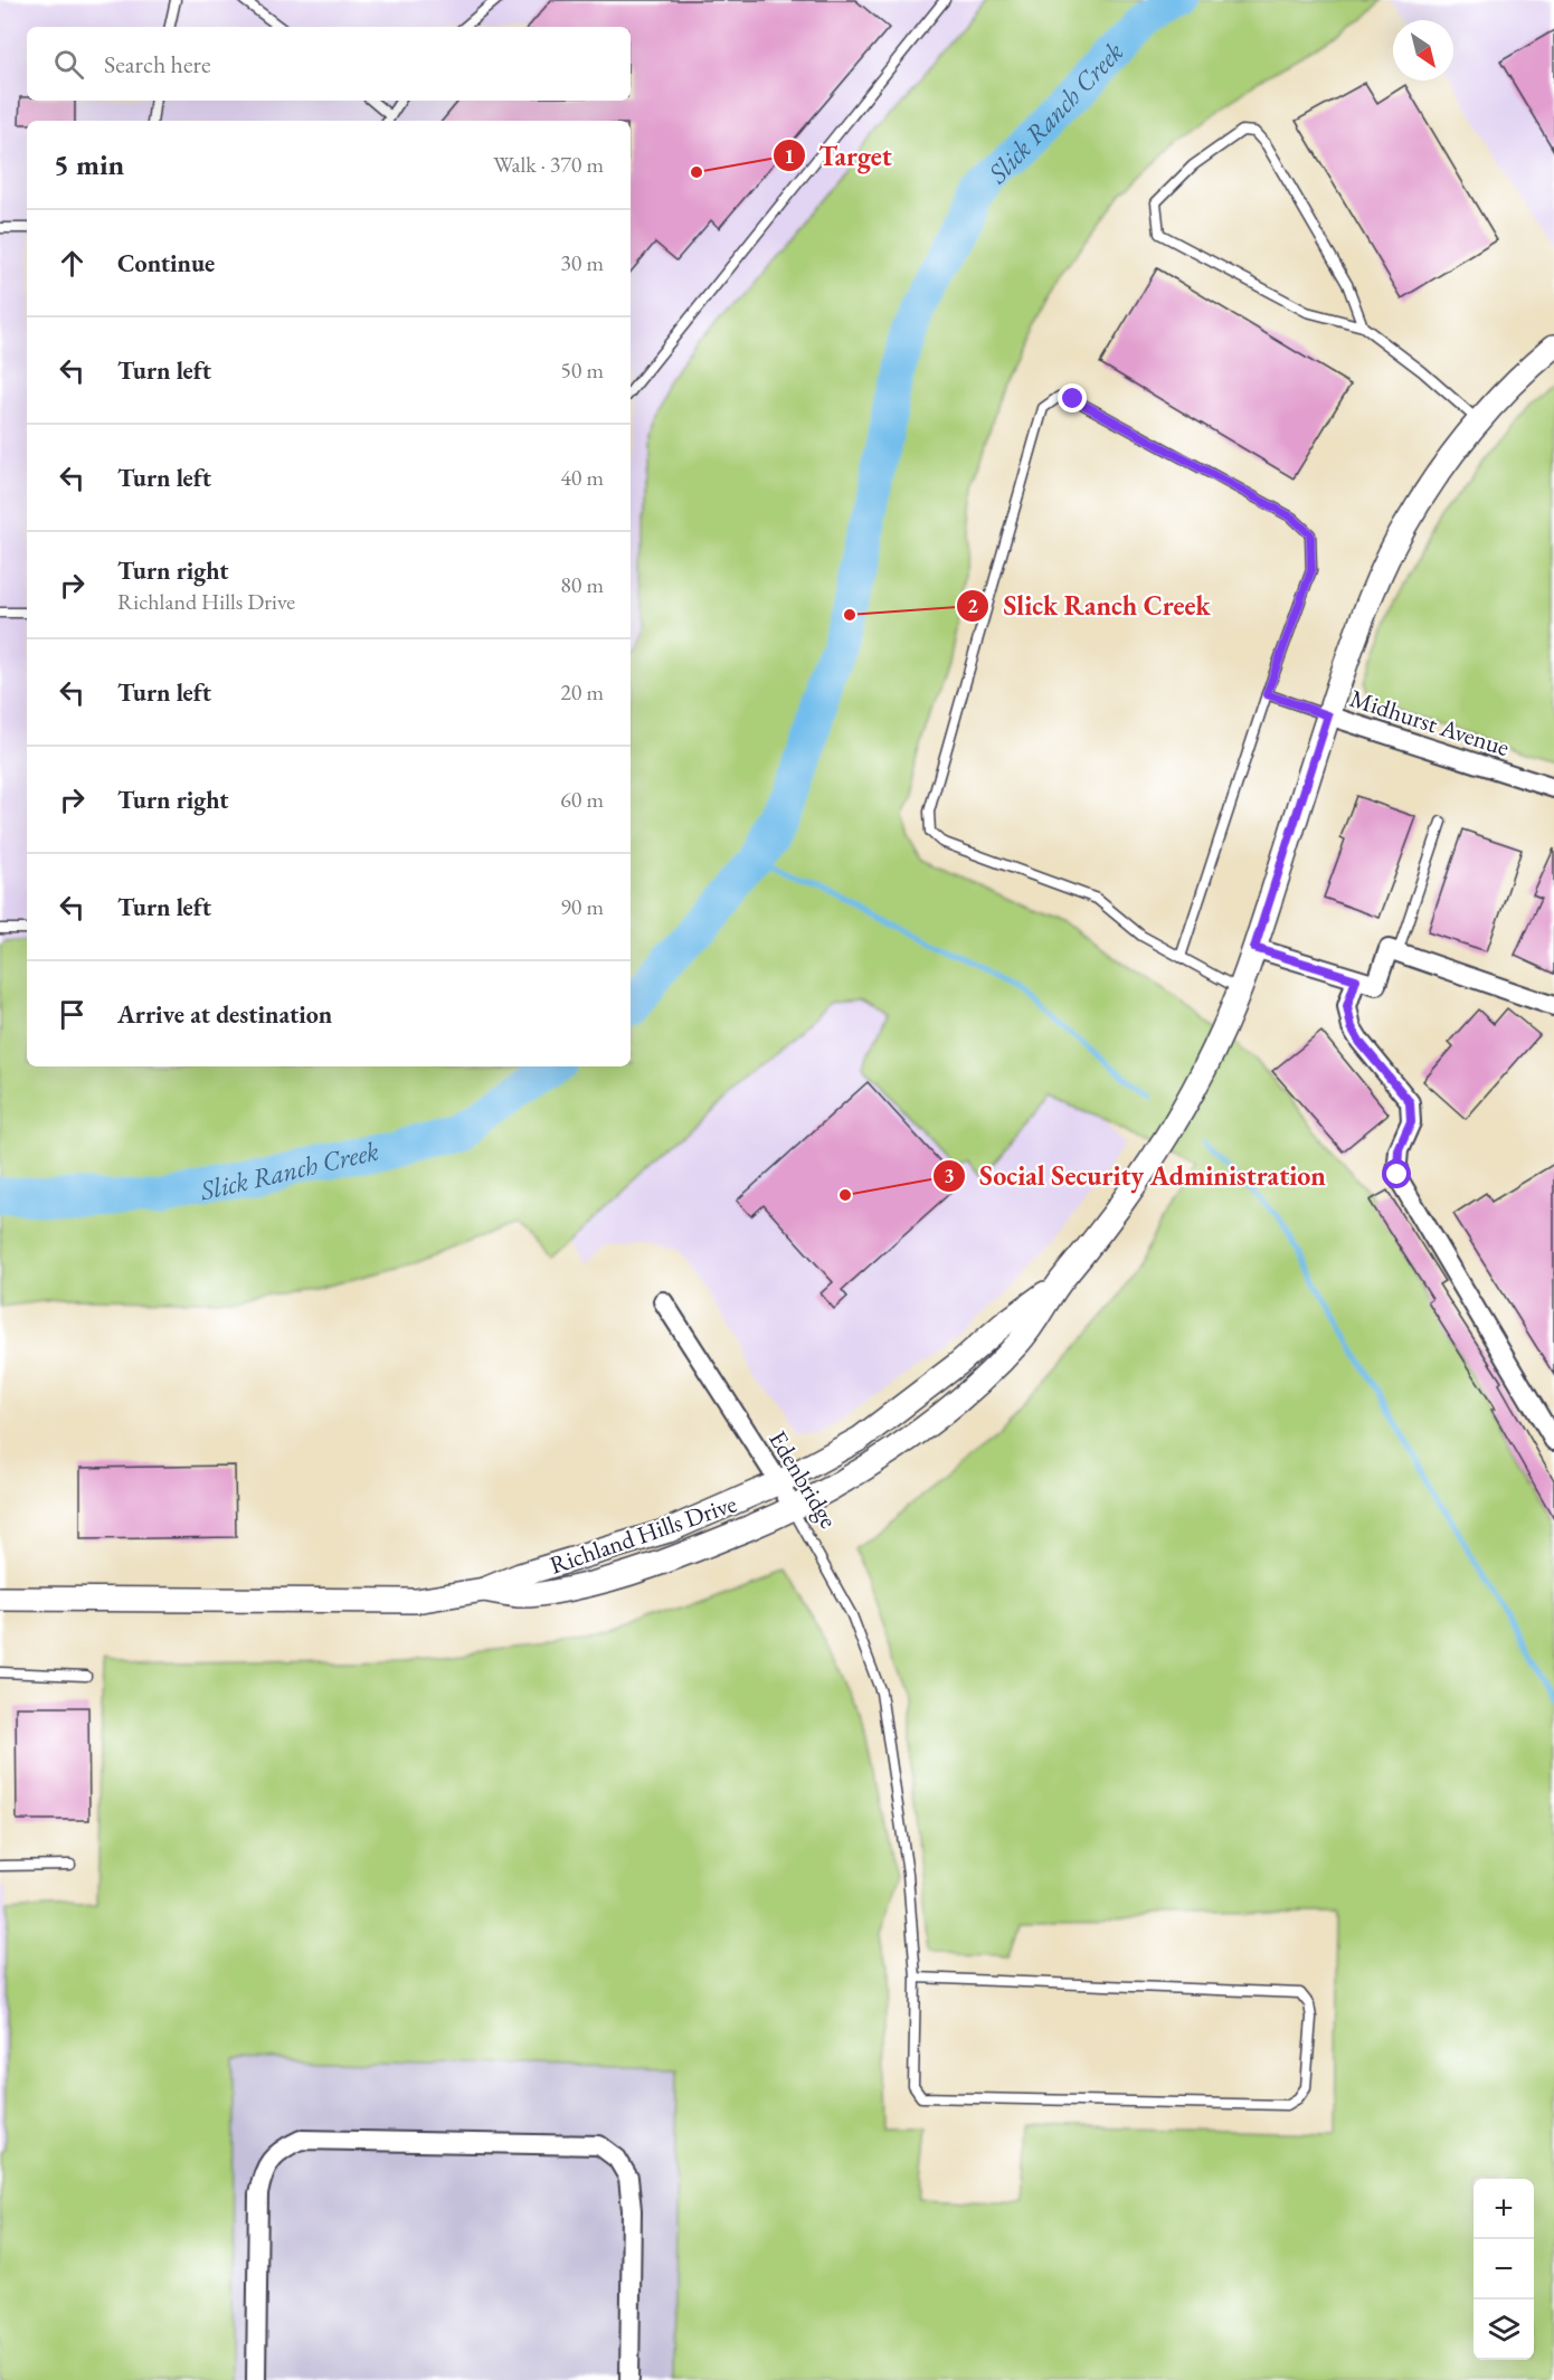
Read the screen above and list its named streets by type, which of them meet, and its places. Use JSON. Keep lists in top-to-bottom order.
{
  "streets": {
    "street": ["Midhurst Avenue", "Edenbridge", "Richland Hills Drive"]
  },
  "crossings": [
    ["Midhurst Avenue", "Richland Hills Drive"],
    ["Edenbridge", "Richland Hills Drive"]
  ],
  "water": ["Slick Ranch Creek"],
  "places": ["Target", "Slick Ranch Creek", "Social Security Administration"],
  "north": "bottom right",
  "page": {
    "search": "Search here",
    "heading": ["5 min", "Walk · 370 m"],
    "list": [
      ["Continue", "30 m"],
      ["Turn left", "50 m"],
      ["Turn left", "40 m"],
      ["Turn right", "Richland Hills Drive", "80 m"],
      ["Turn left", "20 m"],
      ["Turn right", "60 m"],
      ["Turn left", "90 m"],
      "Arrive at destination"
    ],
    "map_buttons": ["+", "−"]
  }
}
